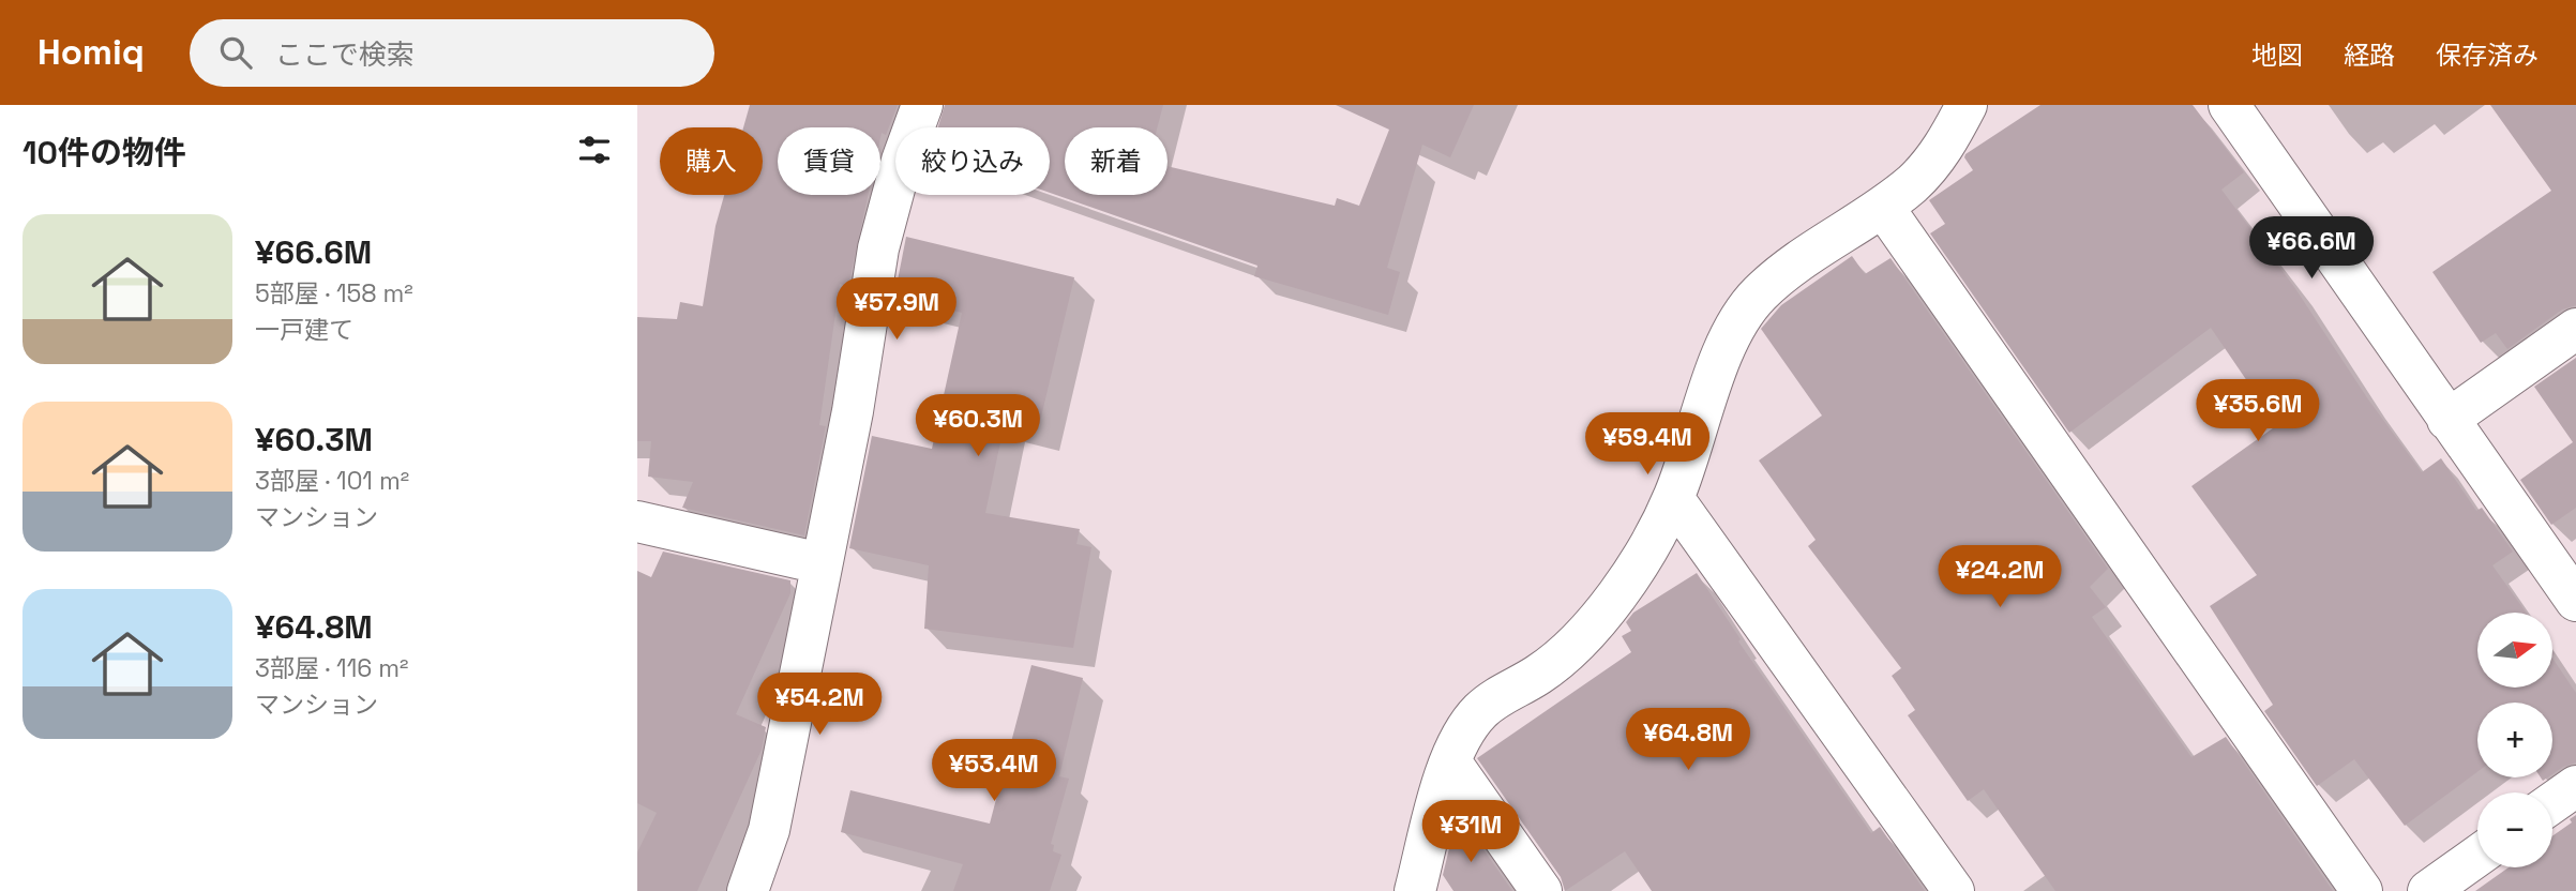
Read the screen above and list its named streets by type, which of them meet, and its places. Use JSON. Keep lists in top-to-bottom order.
{
  "north": "right",
  "page": {
    "header": "Homiq",
    "search": "ここで検索",
    "nav": ["地図", "経路", "保存済み"],
    "heading": "10件の物件",
    "chip": [
      "購入",
      "賃貸",
      "絞り込み",
      "新着"
    ],
    "list": [
      {
        "name": "¥66.6M",
        "note": "5部屋 · 158 m² · 一戸建て"
      },
      {
        "name": "¥60.3M",
        "note": "3部屋 · 101 m² · マンション"
      },
      {
        "name": "¥64.8M",
        "note": "3部屋 · 116 m² · マンション"
      }
    ],
    "price": [
      "¥66.6M",
      "¥57.9M",
      "¥35.6M",
      "¥60.3M",
      "¥59.4M",
      "¥24.2M",
      "¥54.2M",
      "¥64.8M",
      "¥53.4M",
      "¥31M"
    ],
    "map_buttons": ["+", "−"]
  }
}
